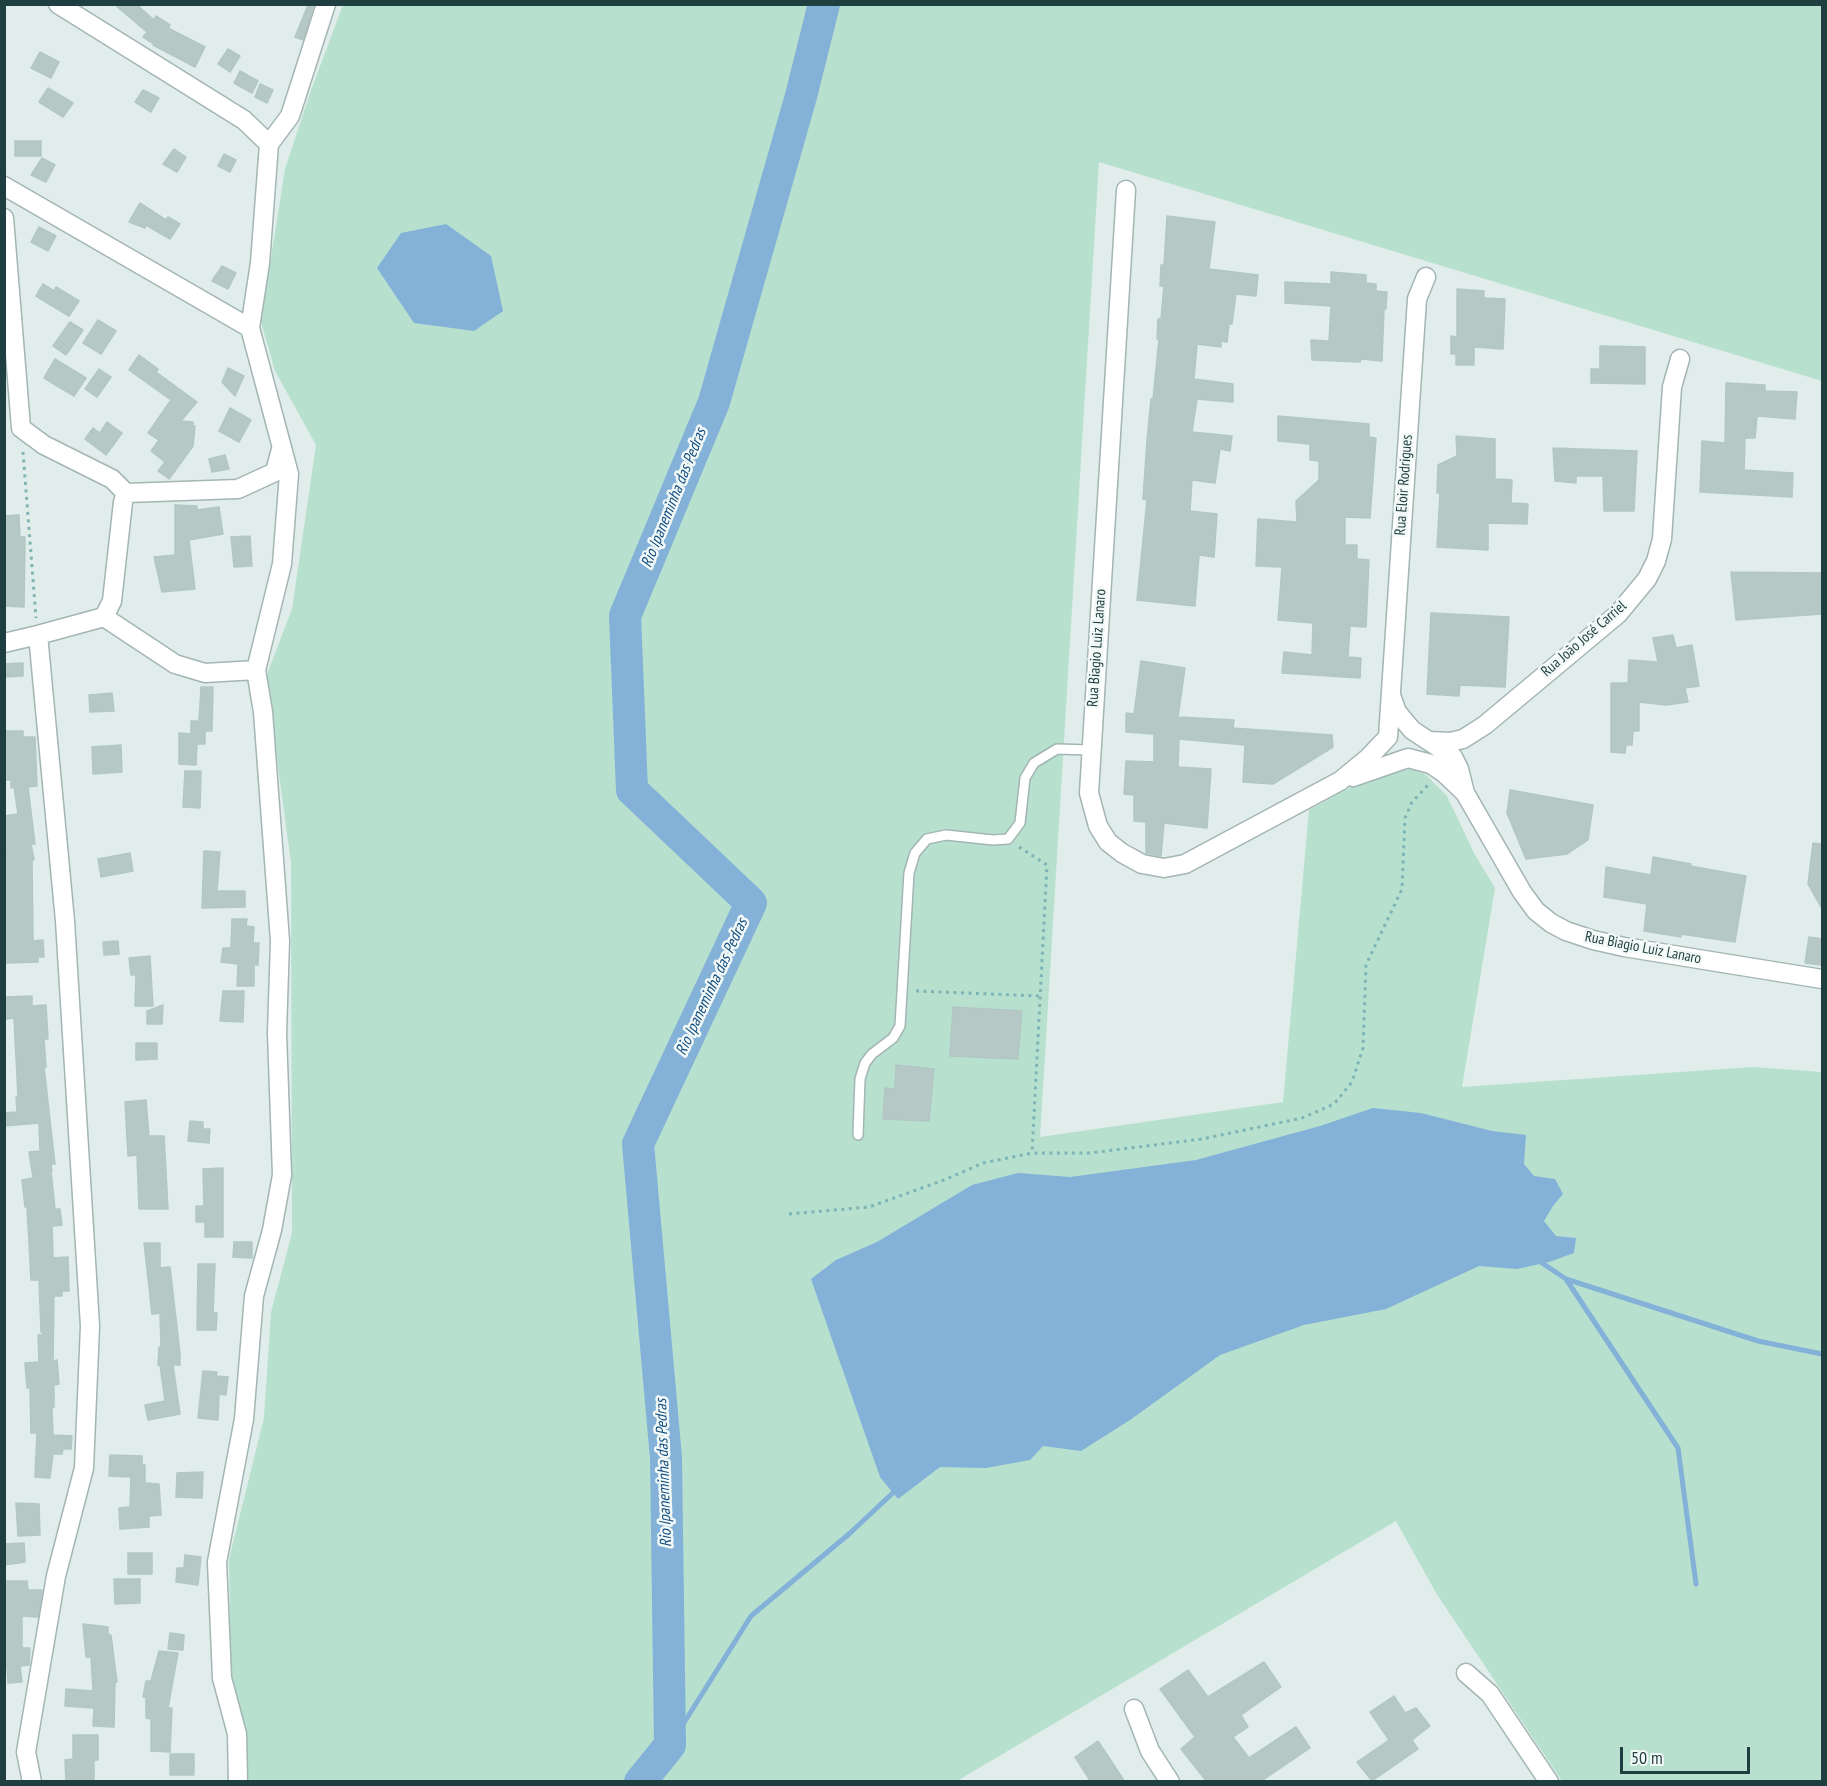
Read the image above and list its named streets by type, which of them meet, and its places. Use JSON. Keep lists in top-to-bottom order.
{
  "streets": {
    "street": ["Rua Eloir Rodrigues", "Rua João José Carriel", "Rua Biagio Luiz Lanaro"]
  },
  "crossings": [
    ["Rua Eloir Rodrigues", "Rua Biagio Luiz Lanaro"],
    ["Rua João José Carriel", "Rua Biagio Luiz Lanaro"]
  ],
  "water": ["Rio Ipaneminha das Pedras"],
  "scale_bar": "50 m"
}
